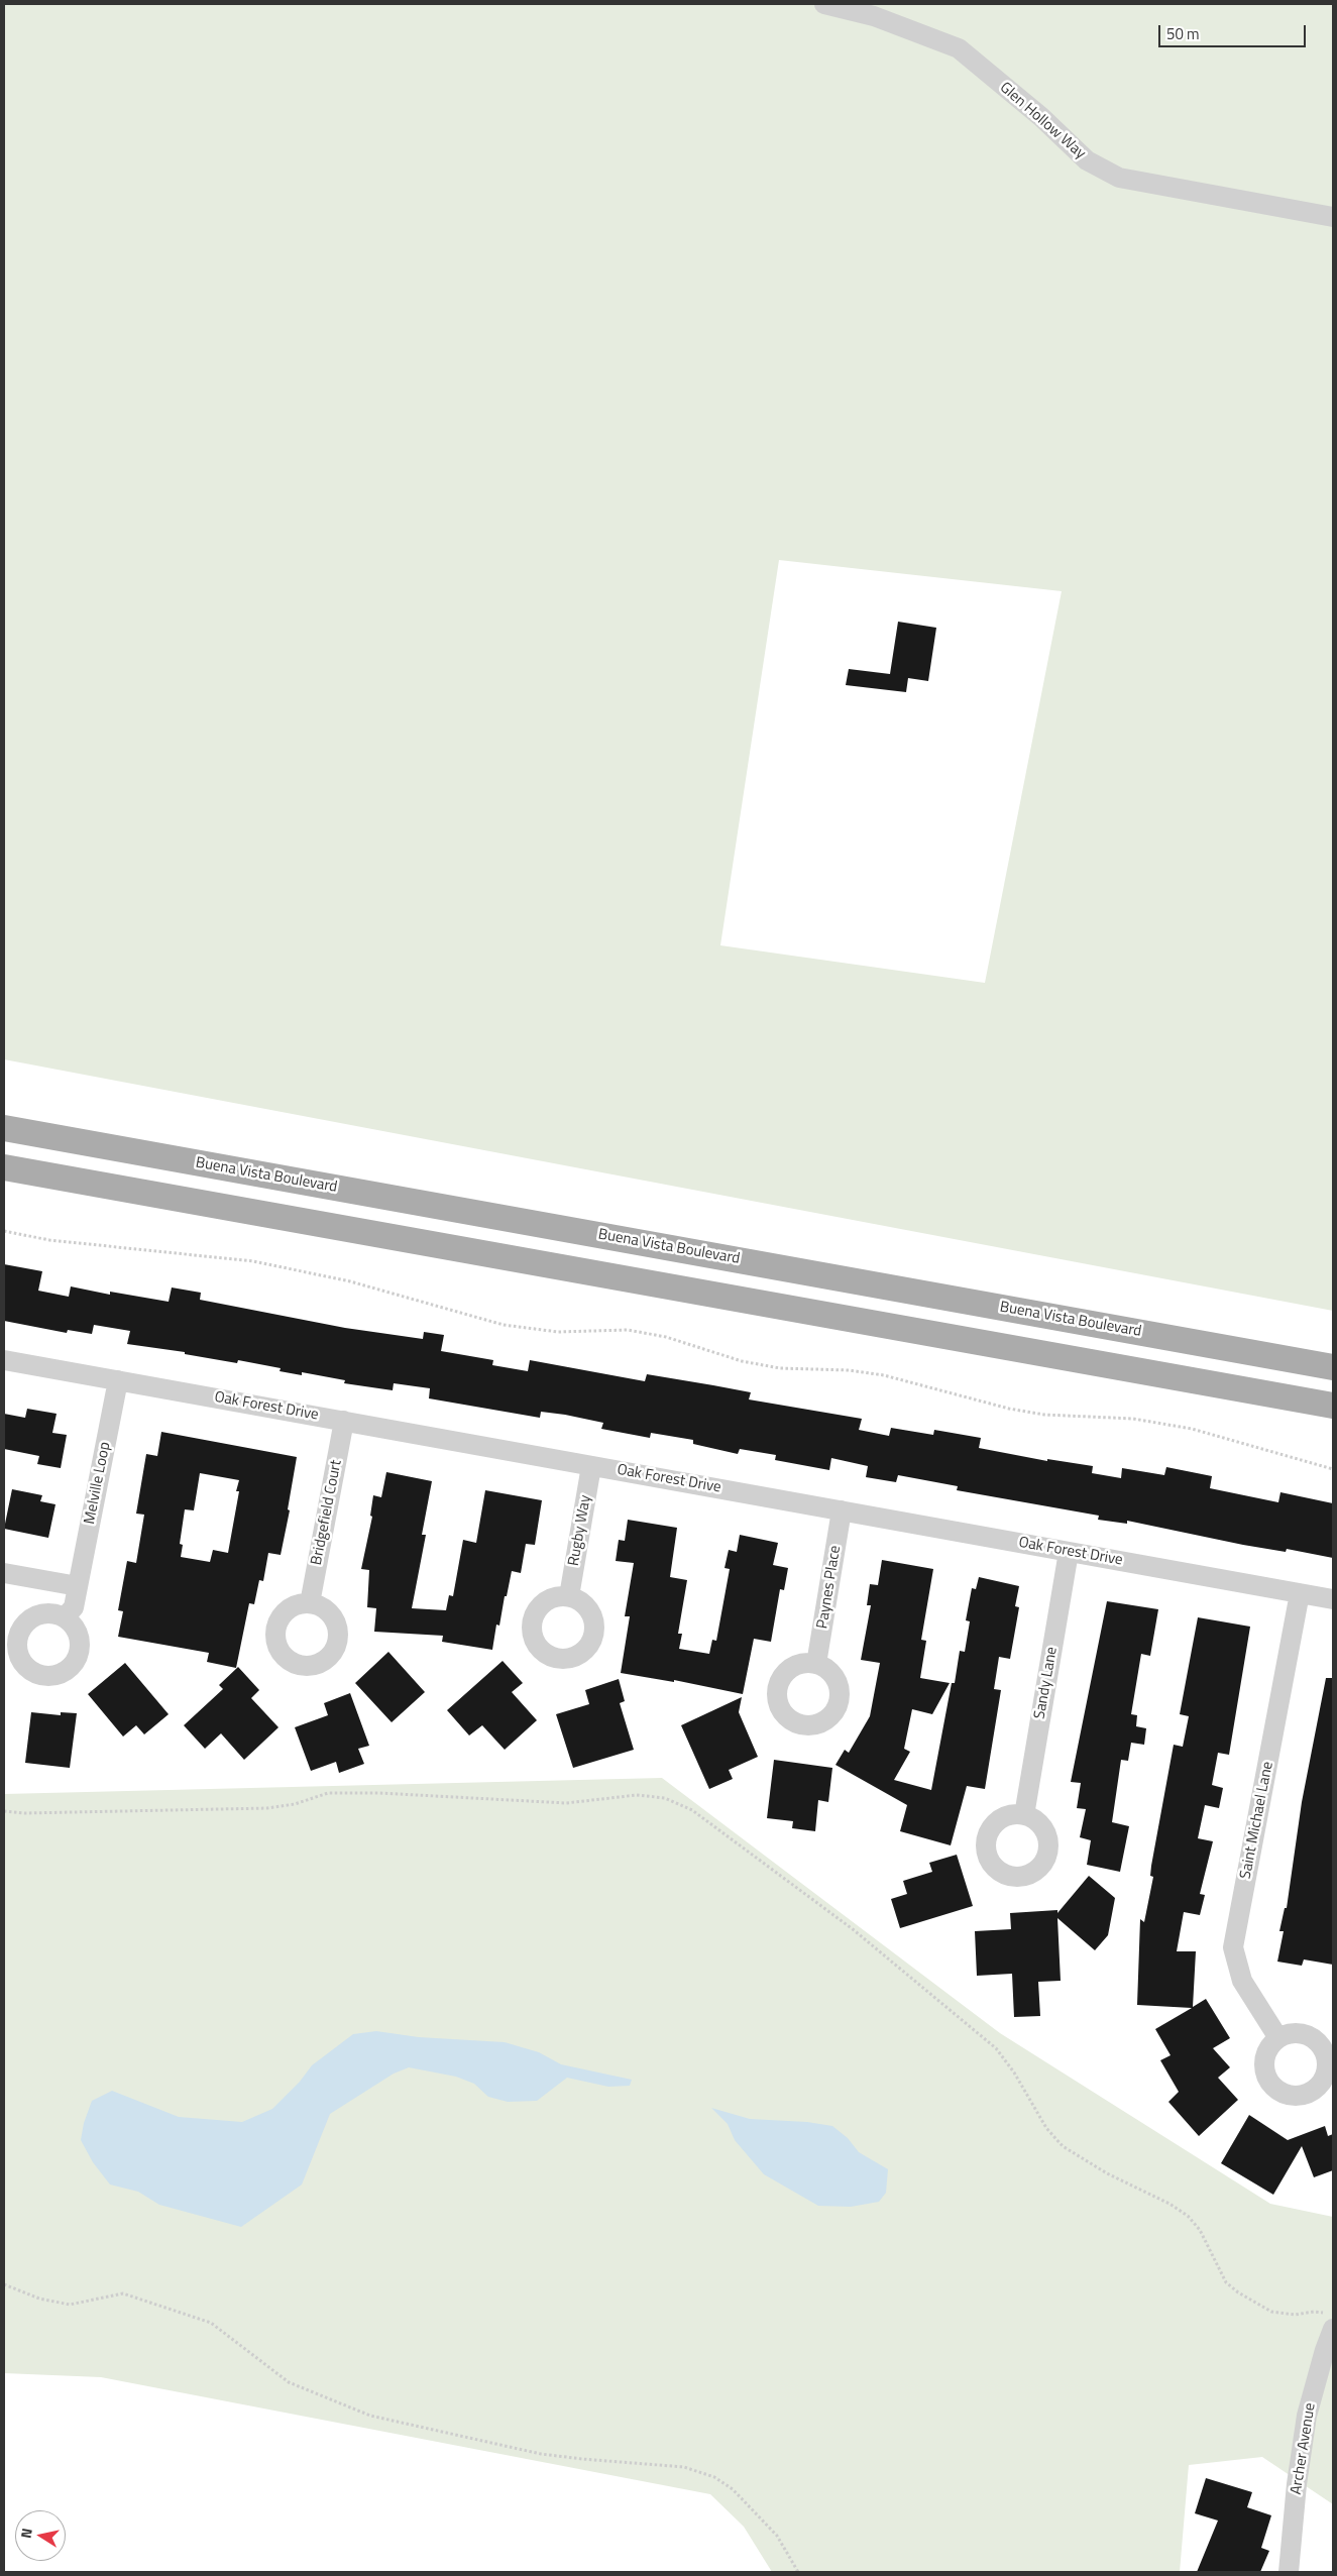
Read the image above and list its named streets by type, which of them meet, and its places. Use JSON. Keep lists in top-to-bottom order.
{
  "streets": {
    "main road": ["Buena Vista Boulevard"],
    "street": [
      "Glen Hollow Way",
      "Oak Forest Drive",
      "Melville Loop",
      "Bridgefield Court",
      "Rugby Way",
      "Paynes Place",
      "Sandy Lane",
      "Saint Michael Lane",
      "Archer Avenue"
    ]
  },
  "crossings": [
    ["Oak Forest Drive", "Melville Loop"],
    ["Oak Forest Drive", "Bridgefield Court"],
    ["Oak Forest Drive", "Rugby Way"],
    ["Oak Forest Drive", "Paynes Place"],
    ["Oak Forest Drive", "Sandy Lane"],
    ["Oak Forest Drive", "Saint Michael Lane"]
  ],
  "scale_bar": "50 m",
  "north": "left"
}
